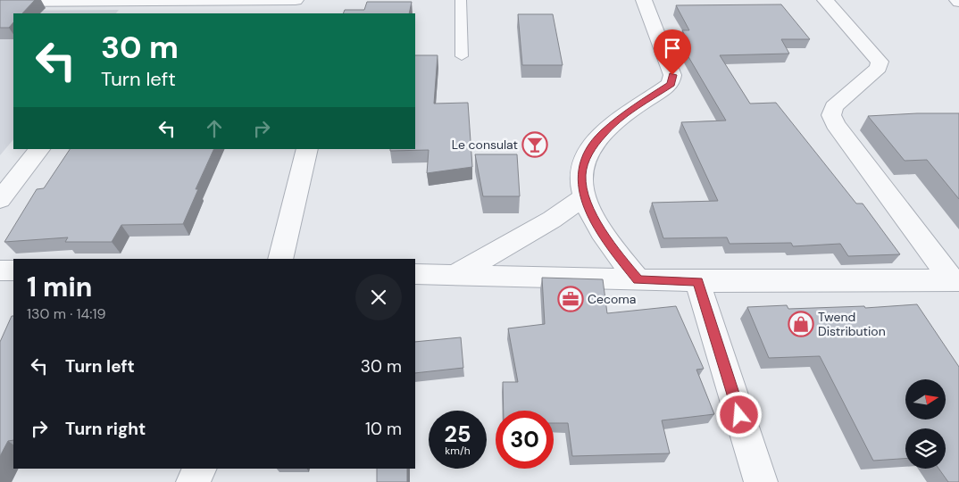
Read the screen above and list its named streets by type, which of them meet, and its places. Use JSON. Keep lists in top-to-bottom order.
{
  "places": {
    "bar": ["Le consulat"],
    "office": ["Cecoma"],
    "shop": ["Twend Distribution"]
  },
  "north": "right",
  "page": {
    "turn": ["30 m", "Turn left"],
    "heading": ["1 min", "130 m · 14:19"],
    "list": [
      {
        "name": "Turn left",
        "value": "30 m"
      },
      {
        "name": "Turn right",
        "value": "10 m"
      }
    ],
    "speed": "25 km/h",
    "limit": "30"
  }
}
